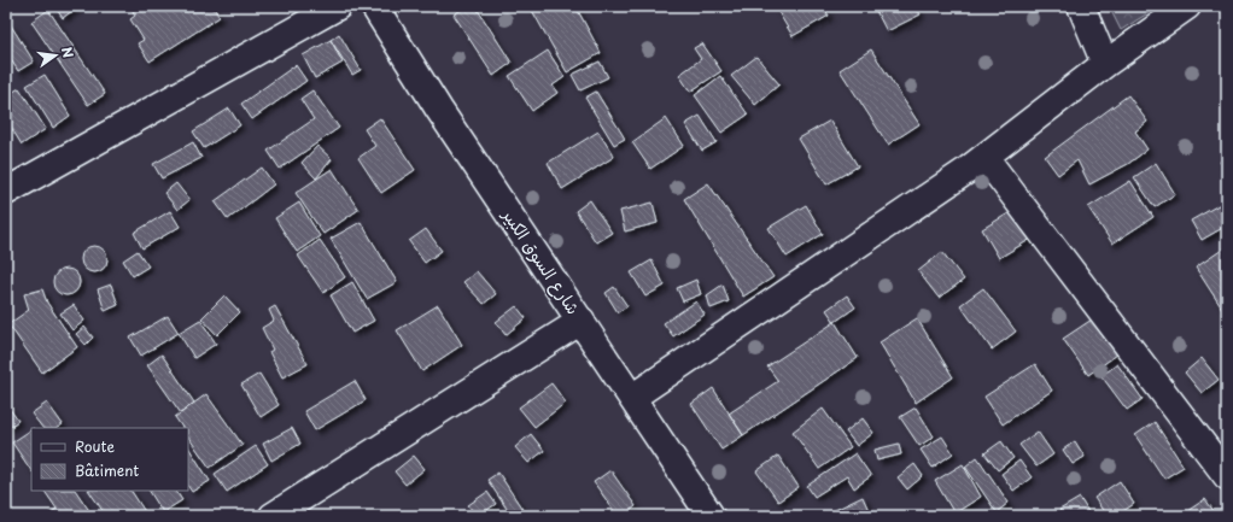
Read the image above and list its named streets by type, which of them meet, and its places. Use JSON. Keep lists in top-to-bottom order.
{
  "streets": {
    "street": ["شارع السوق الكبير"]
  },
  "legend": ["Route", "Bâtiment"],
  "north": "right"
}
